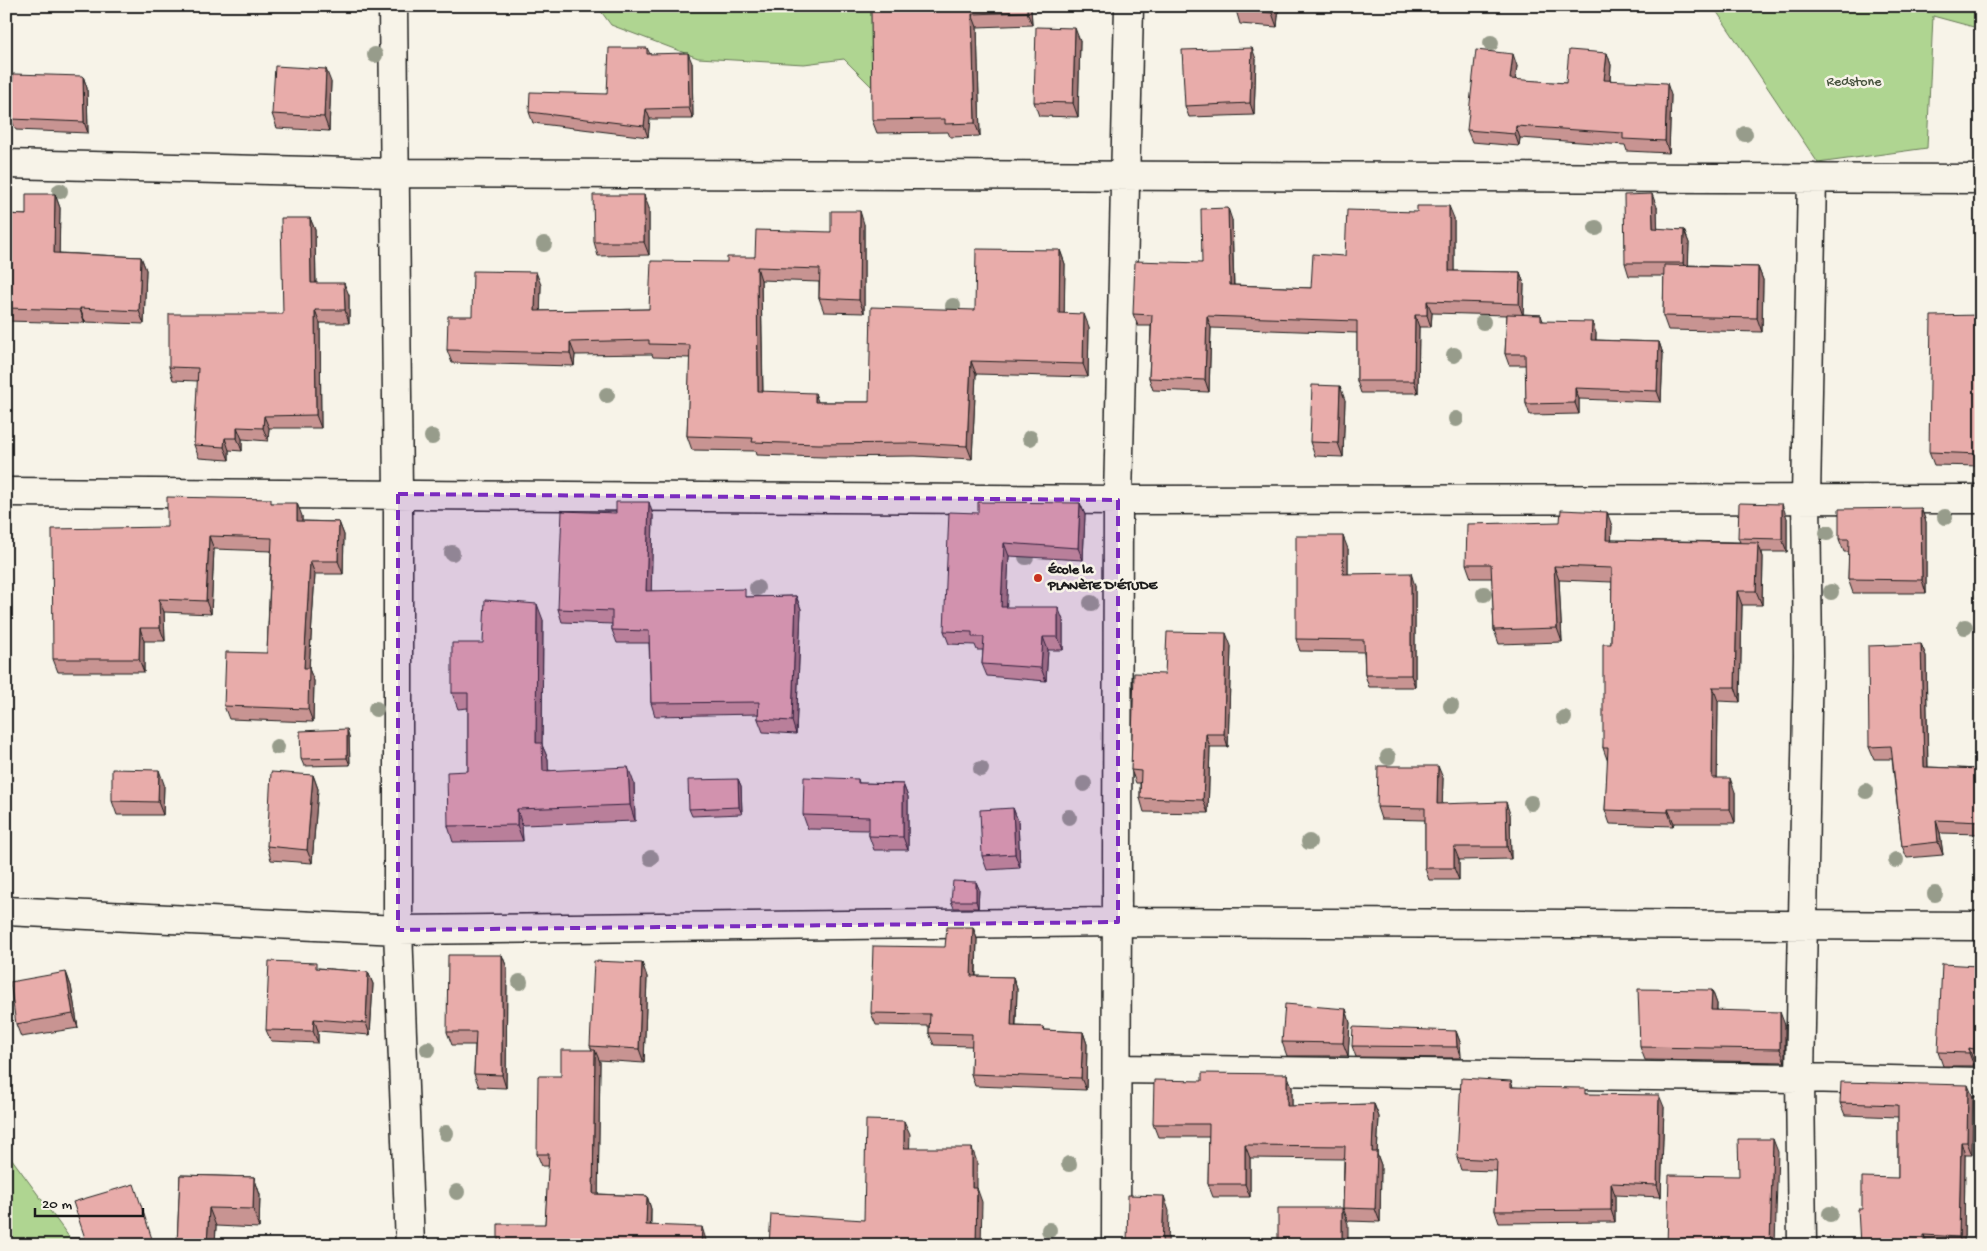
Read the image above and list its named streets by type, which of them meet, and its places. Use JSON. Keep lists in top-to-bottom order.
{
  "parks": ["Redstone"],
  "places": ["École la PLANÈTE D'ÉTUDE"],
  "scale_bar": "20 m"
}
